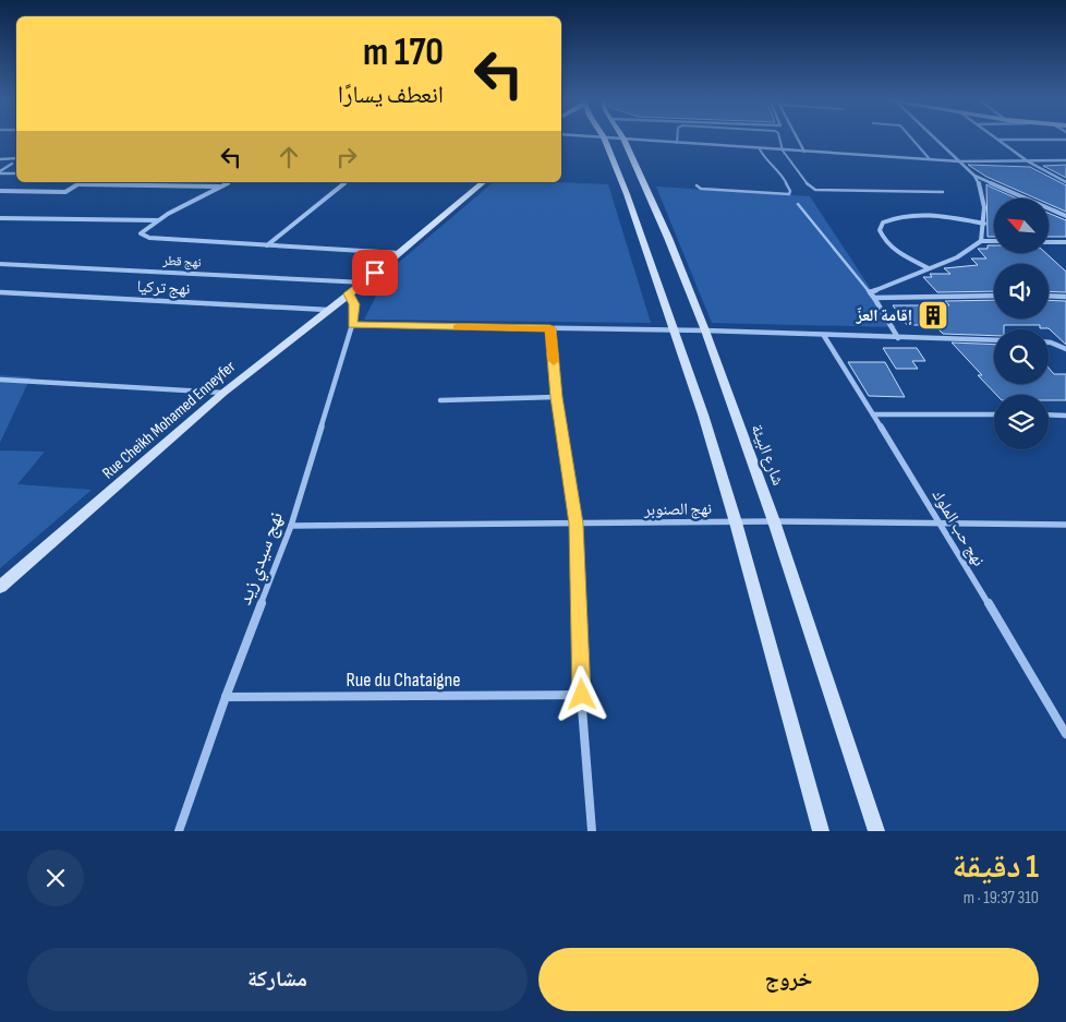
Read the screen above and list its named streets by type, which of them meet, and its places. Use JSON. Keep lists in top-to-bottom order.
{
  "streets": {
    "street": [
      "نهج قطر",
      "نهج تركيا",
      "Rue Cheikh Mohamed Enneyfer",
      "شارع البيئة",
      "نهج الصنوبر",
      "نهج حب الملوك",
      "نهج سيدي زيد",
      "Rue du Chataigne"
    ]
  },
  "crossings": [
    ["نهج قطر", "Rue Cheikh Mohamed Enneyfer"],
    ["نهج تركيا", "Rue Cheikh Mohamed Enneyfer"],
    ["Rue Cheikh Mohamed Enneyfer", "نهج سيدي زيد"],
    ["شارع البيئة", "نهج الصنوبر"],
    ["نهج الصنوبر", "نهج حب الملوك"],
    ["نهج الصنوبر", "نهج سيدي زيد"],
    ["نهج سيدي زيد", "Rue du Chataigne"]
  ],
  "places": {
    "building": ["إقامة العزّ"]
  },
  "north": "top left",
  "page": {
    "turn": ["170 m", "انعطف يسارًا"],
    "heading": ["1 دقيقة", "310 m · 19:37"],
    "buttons": ["خروج", "مشاركة"]
  }
}
